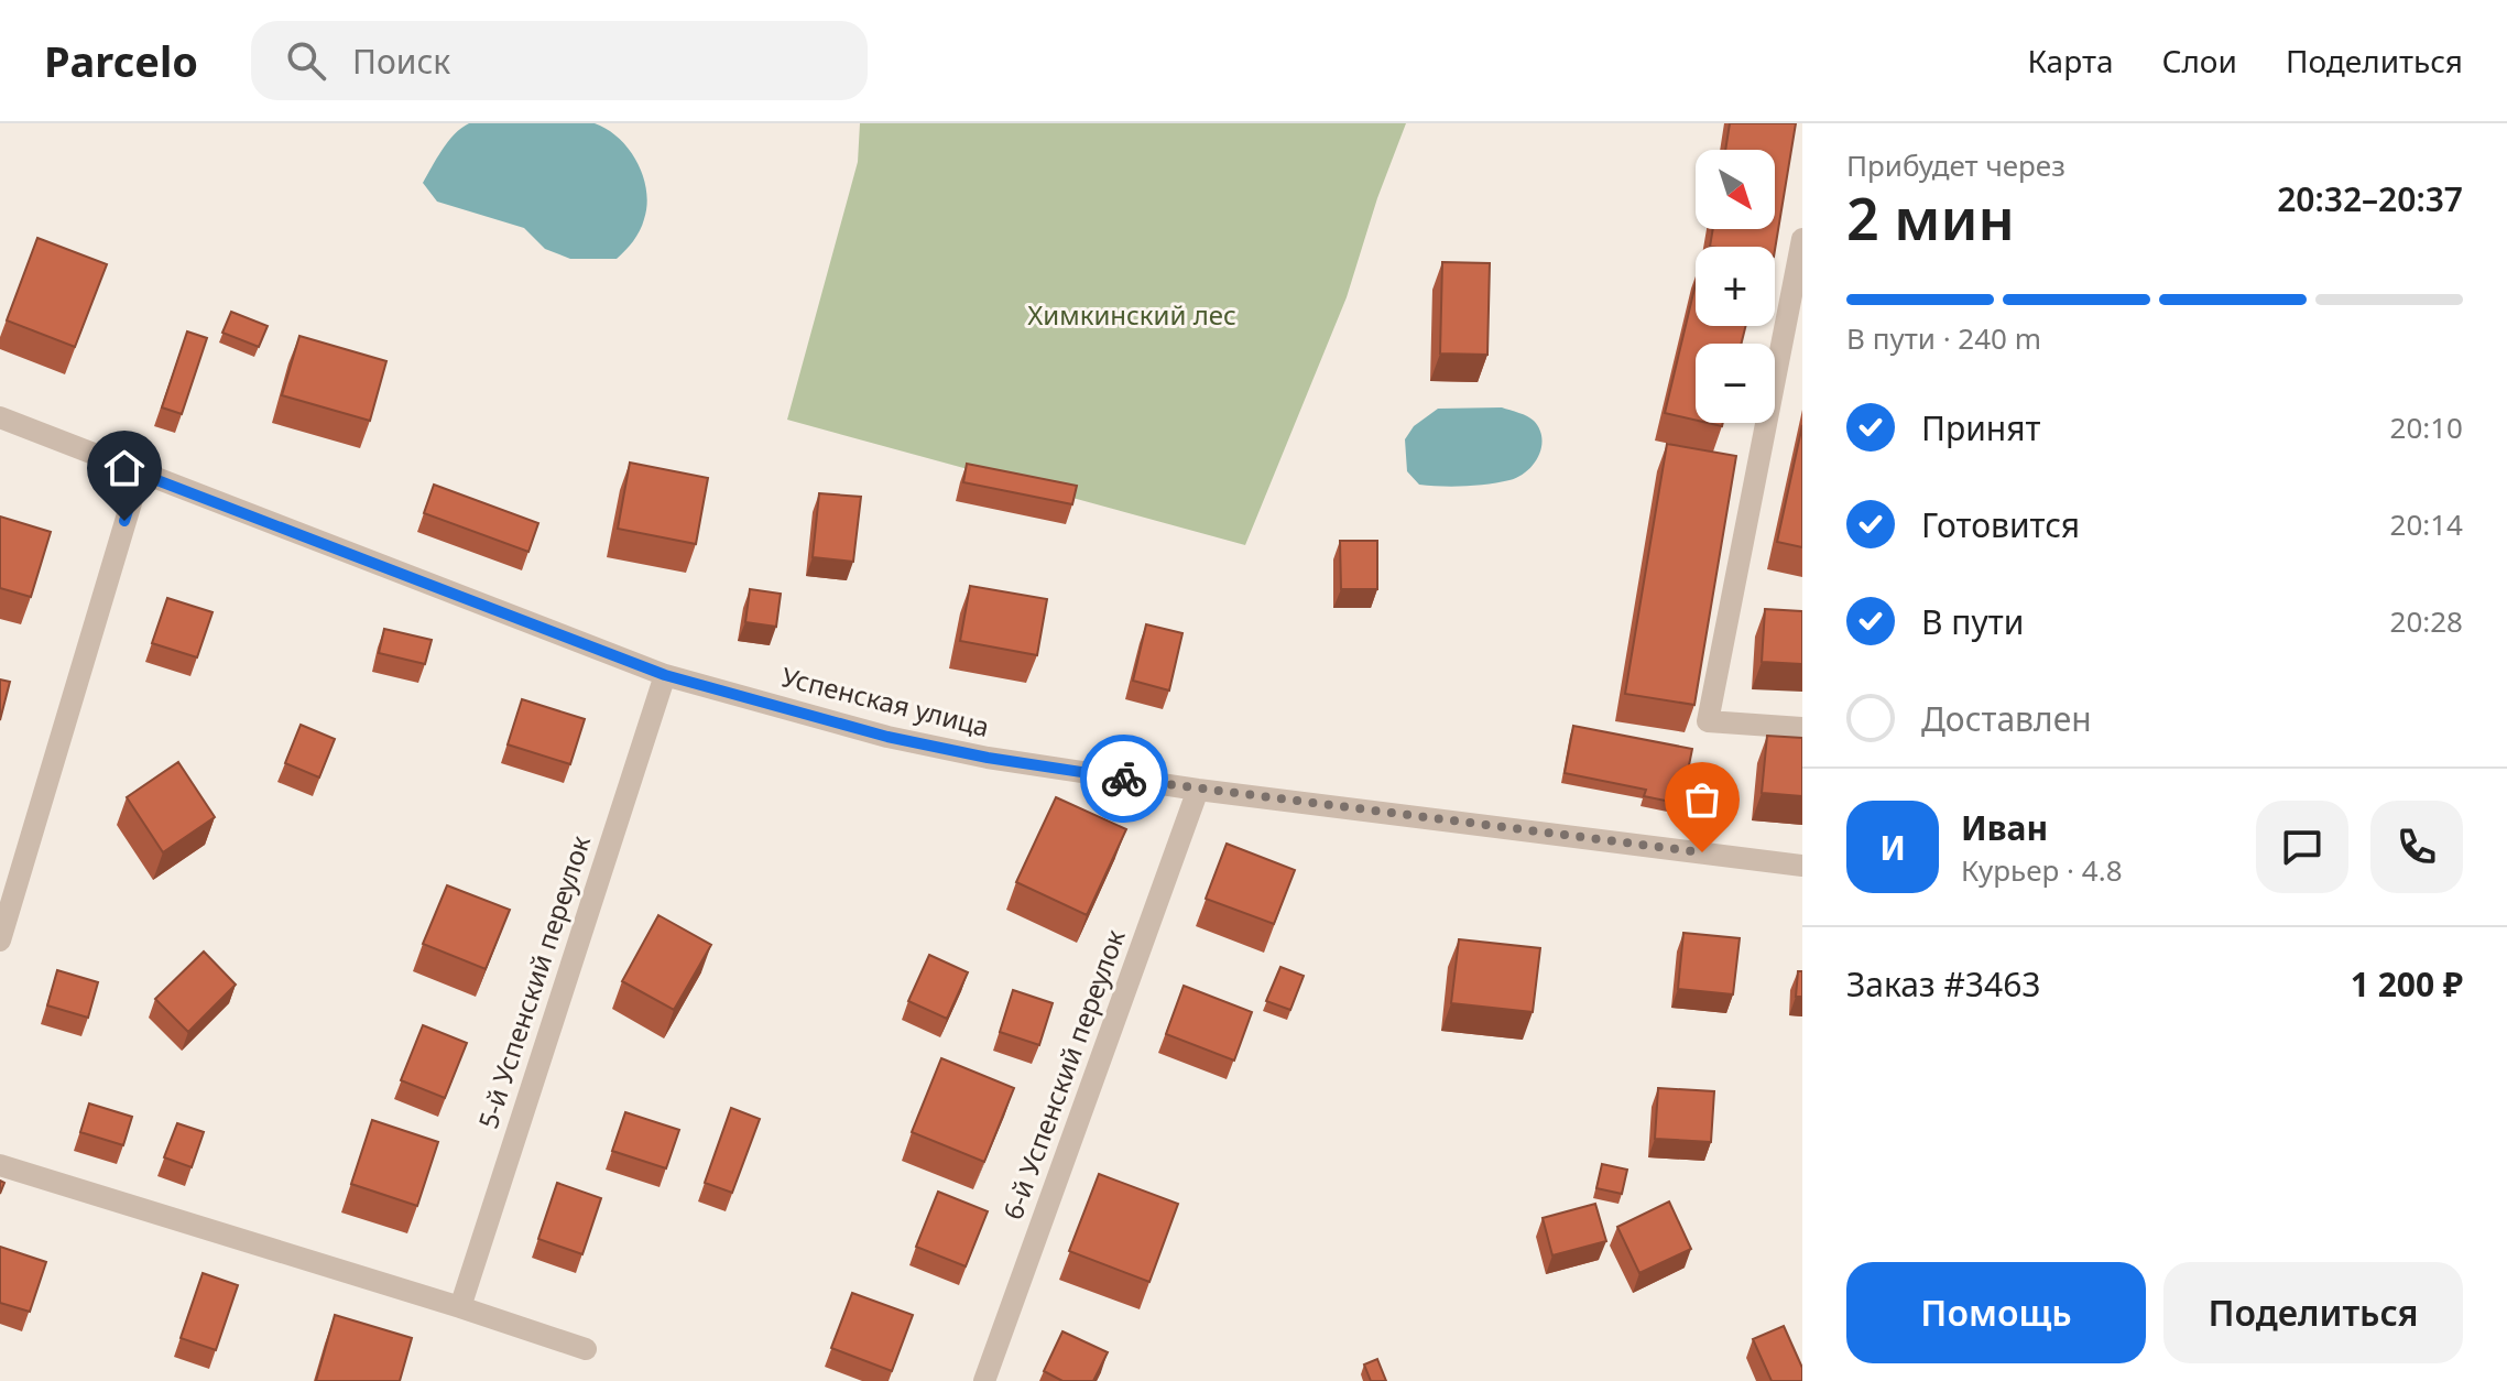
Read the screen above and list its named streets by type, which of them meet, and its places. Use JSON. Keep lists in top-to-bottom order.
{
  "streets": {
    "street": ["Успенская улица", "5-й Успенский переулок", "6-й Успенский переулок"]
  },
  "crossings": [
    ["Успенская улица", "5-й Успенский переулок"],
    ["Успенская улица", "6-й Успенский переулок"]
  ],
  "parks": ["Химкинский лес"],
  "north": "bottom right",
  "page": {
    "header": "Parcelo",
    "search": "Поиск",
    "nav": ["Карта", "Слои", "Поделиться"],
    "heading": ["2 мин", "Прибудет через", "20:32–20:37"],
    "panel": [
      "Иван",
      "Курьер · 4.8",
      "Заказ #3463",
      "1 200 ₽"
    ],
    "map_buttons": ["+", "−"],
    "bar": "В пути · 240 m",
    "list": [
      ["Принят", "20:10"],
      ["Готовится", "20:14"],
      ["В пути", "20:28"],
      "Доставлен"
    ],
    "round": "И",
    "buttons": ["Помощь", "Поделиться"]
  }
}
